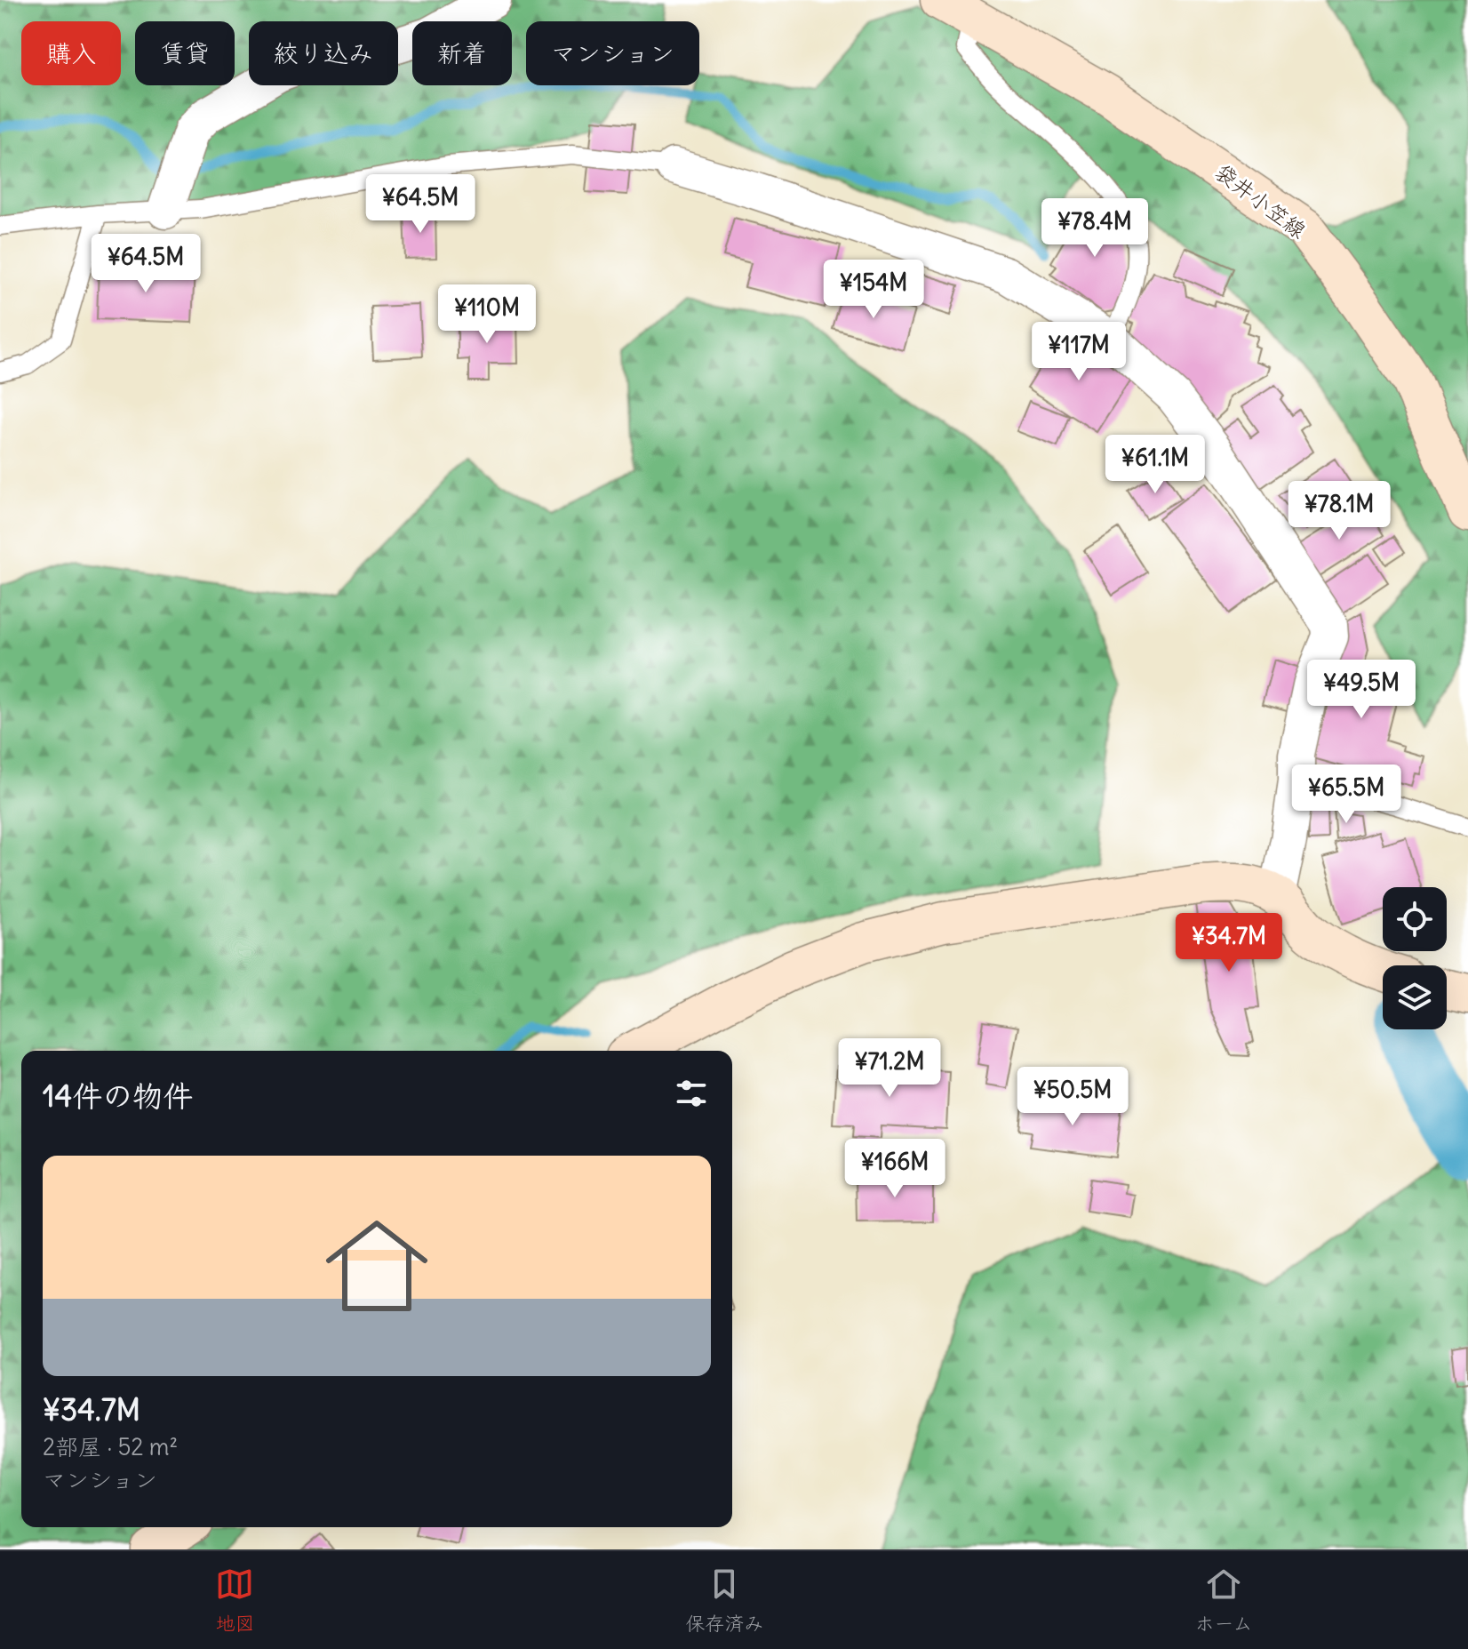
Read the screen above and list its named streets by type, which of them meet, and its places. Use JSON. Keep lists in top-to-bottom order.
{
  "streets": {
    "street": ["袋井小笠線"]
  },
  "page": {
    "chip": [
      "購入",
      "賃貸",
      "絞り込み",
      "新着",
      "マンション"
    ],
    "price": [
      "¥64.5M",
      "¥78.4M",
      "¥64.5M",
      "¥154M",
      "¥110M",
      "¥117M",
      "¥61.1M",
      "¥78.1M",
      "¥49.5M",
      "¥65.5M",
      "¥34.7M",
      "¥71.2M",
      "¥50.5M",
      "¥166M"
    ],
    "heading": "14件の物件",
    "list": [
      {
        "name": "¥34.7M",
        "note": "2部屋 · 52 m² · マンション"
      }
    ],
    "tabs": ["地図", "保存済み", "ホーム"]
  }
}
